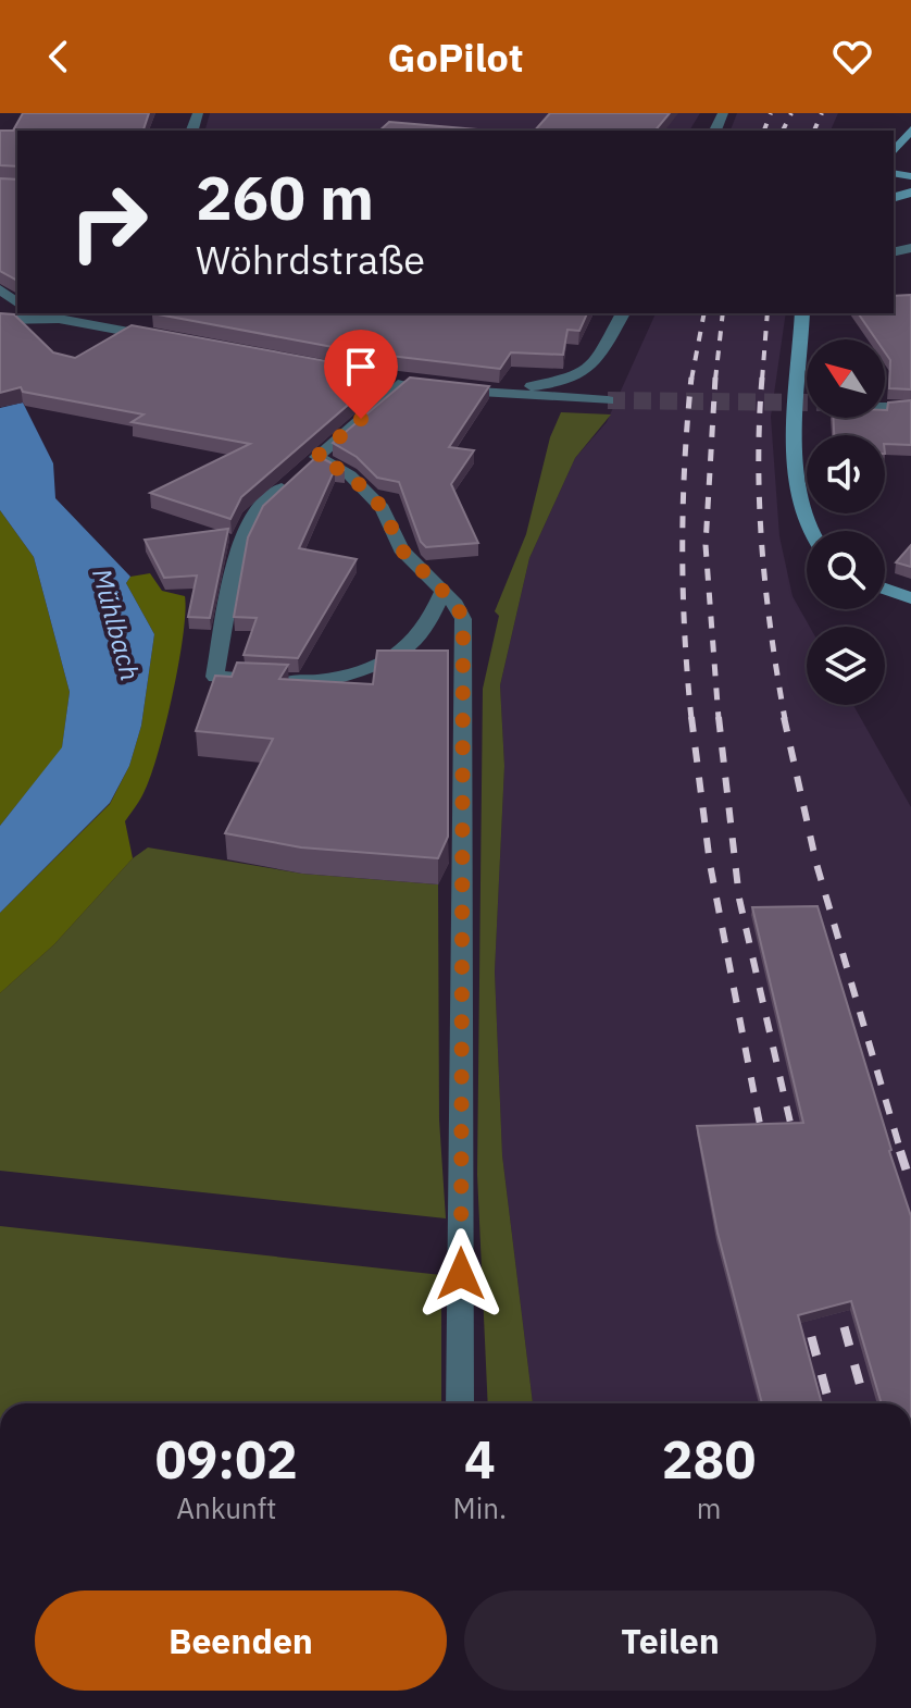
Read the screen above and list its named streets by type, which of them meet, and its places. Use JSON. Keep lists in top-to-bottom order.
{
  "water": ["Mühlbach"],
  "north": "top left",
  "page": {
    "header": "GoPilot",
    "turn": ["260 m", "Wöhrdstraße"],
    "eta": [
      "09:02",
      "Ankunft",
      "4",
      "Min.",
      "280",
      "m"
    ],
    "buttons": ["Beenden", "Teilen"]
  }
}
